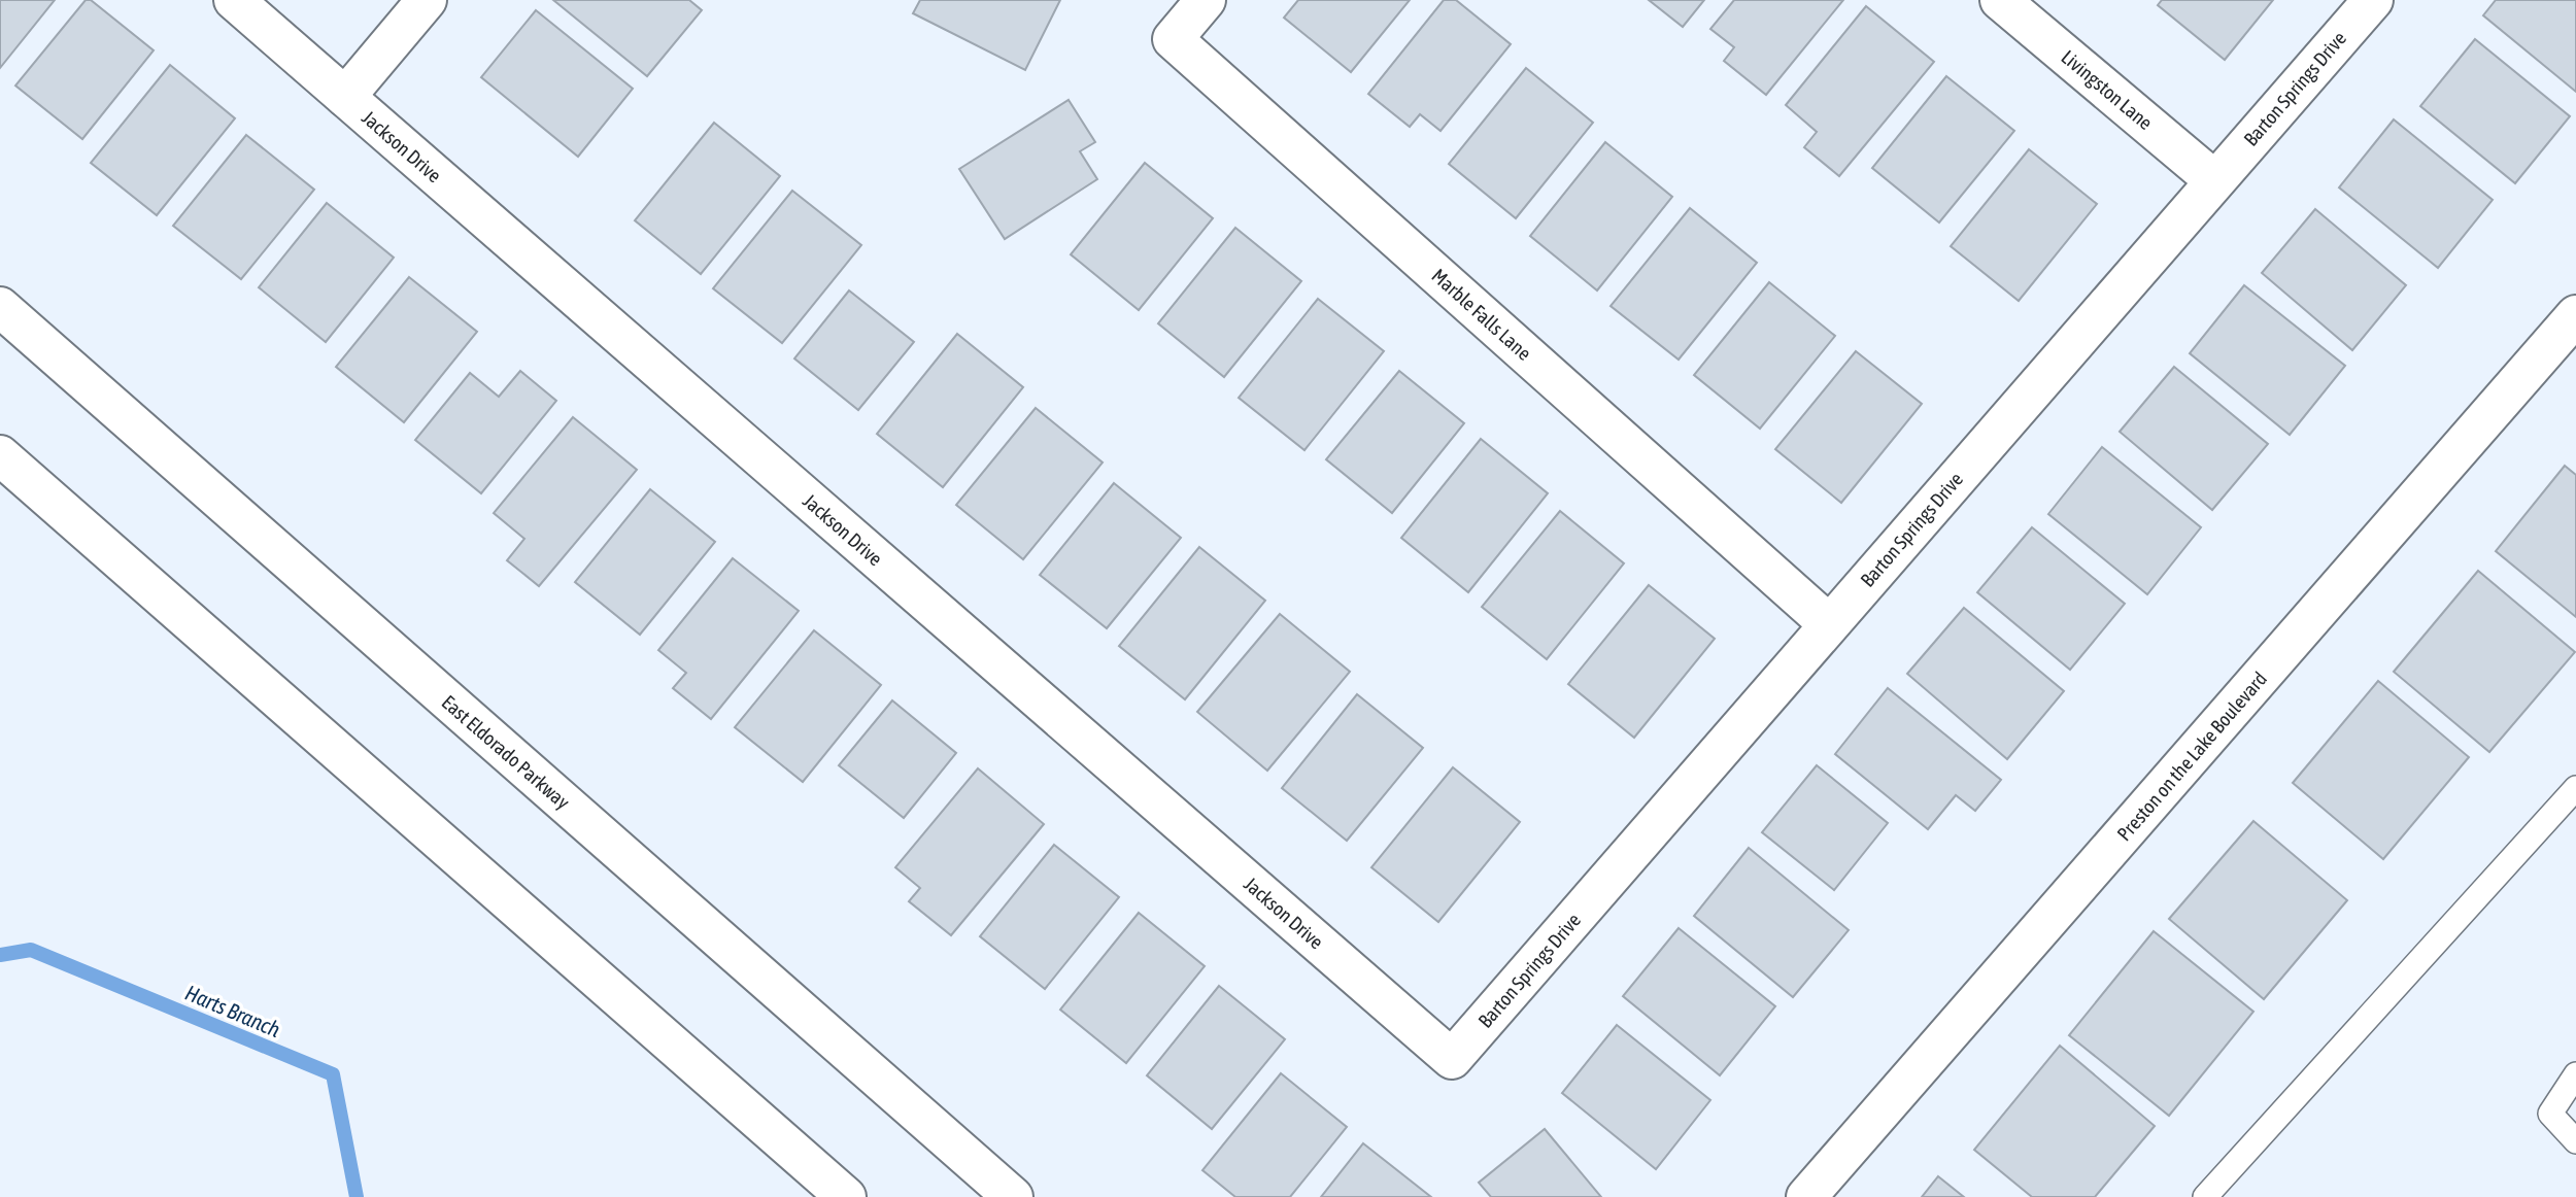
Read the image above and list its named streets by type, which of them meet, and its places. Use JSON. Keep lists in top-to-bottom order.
{
  "streets": {
    "street": [
      "Barton Springs Drive",
      "Livingston Lane",
      "Jackson Drive",
      "Marble Falls Lane",
      "East Eldorado Parkway",
      "Preston on the Lake Boulevard"
    ]
  },
  "crossings": [
    ["Barton Springs Drive", "Livingston Lane"],
    ["Barton Springs Drive", "Jackson Drive"],
    ["Barton Springs Drive", "Marble Falls Lane"]
  ],
  "water": ["Harts Branch"]
}
